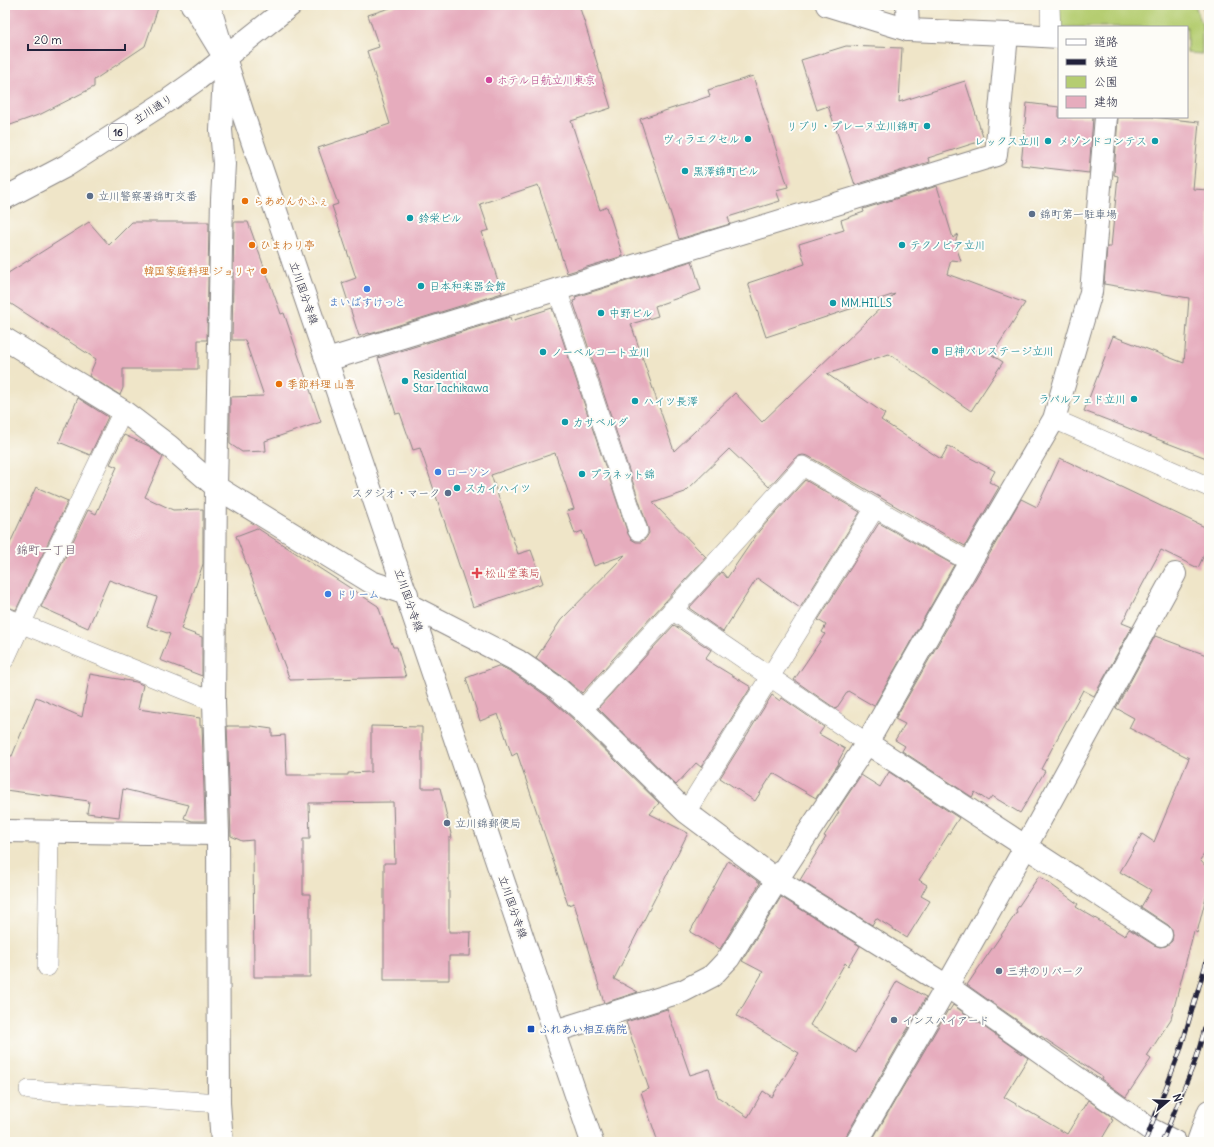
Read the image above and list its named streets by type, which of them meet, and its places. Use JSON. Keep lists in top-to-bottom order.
{
  "streets": {
    "street": ["立川通り", "16", "立川国分寺線"]
  },
  "crossings": [
    ["立川通り", "立川国分寺線"]
  ],
  "districts": ["錦町一丁目"],
  "places": {
    "other": [
      "ホテル日航立川東京",
      "リブリ・プレーヌ立川錦町",
      "ヴィラエクセル",
      "レックス立川",
      "メゾンドコンテス",
      "黒澤錦町ビル",
      "立川警察署錦町交番",
      "らあめんかふぇ",
      "錦町第一駐車場",
      "鈴栄ビル",
      "ひまわり亭",
      "テクノピア立川",
      "韓国家庭料理 ジョリヤ",
      "日本和楽器会館",
      "まいばすけっと",
      "MM.HILLS",
      "中野ビル",
      "日神パレステージ立川",
      "ノーベルコート立川",
      "Residential Star Tachikawa",
      "季節料理 山喜",
      "ラパルフェド立川",
      "ハイツ長澤",
      "カサベルダ",
      "ローソン",
      "プラネット錦",
      "スカイハイツ",
      "スタジオ・マーク",
      "ドリーム",
      "立川錦郵便局",
      "三井のリパーク",
      "インスパイアード"
    ],
    "health": ["松山堂薬局"],
    "transit": ["ふれあい相互病院"]
  },
  "legend": [
    "道路",
    "鉄道",
    "公園",
    "建物"
  ],
  "scale_bar": "20 m",
  "north": "right"
}
